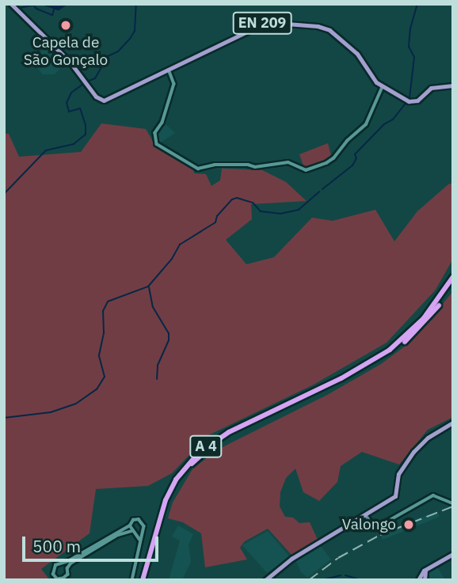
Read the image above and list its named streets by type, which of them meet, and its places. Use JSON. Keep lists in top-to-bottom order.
{
  "streets": {
    "highway": ["A 4"],
    "main road": ["EN 209"]
  },
  "places": ["Capela de São Gonçalo", "Valongo"],
  "scale_bar": "500 m"
}
